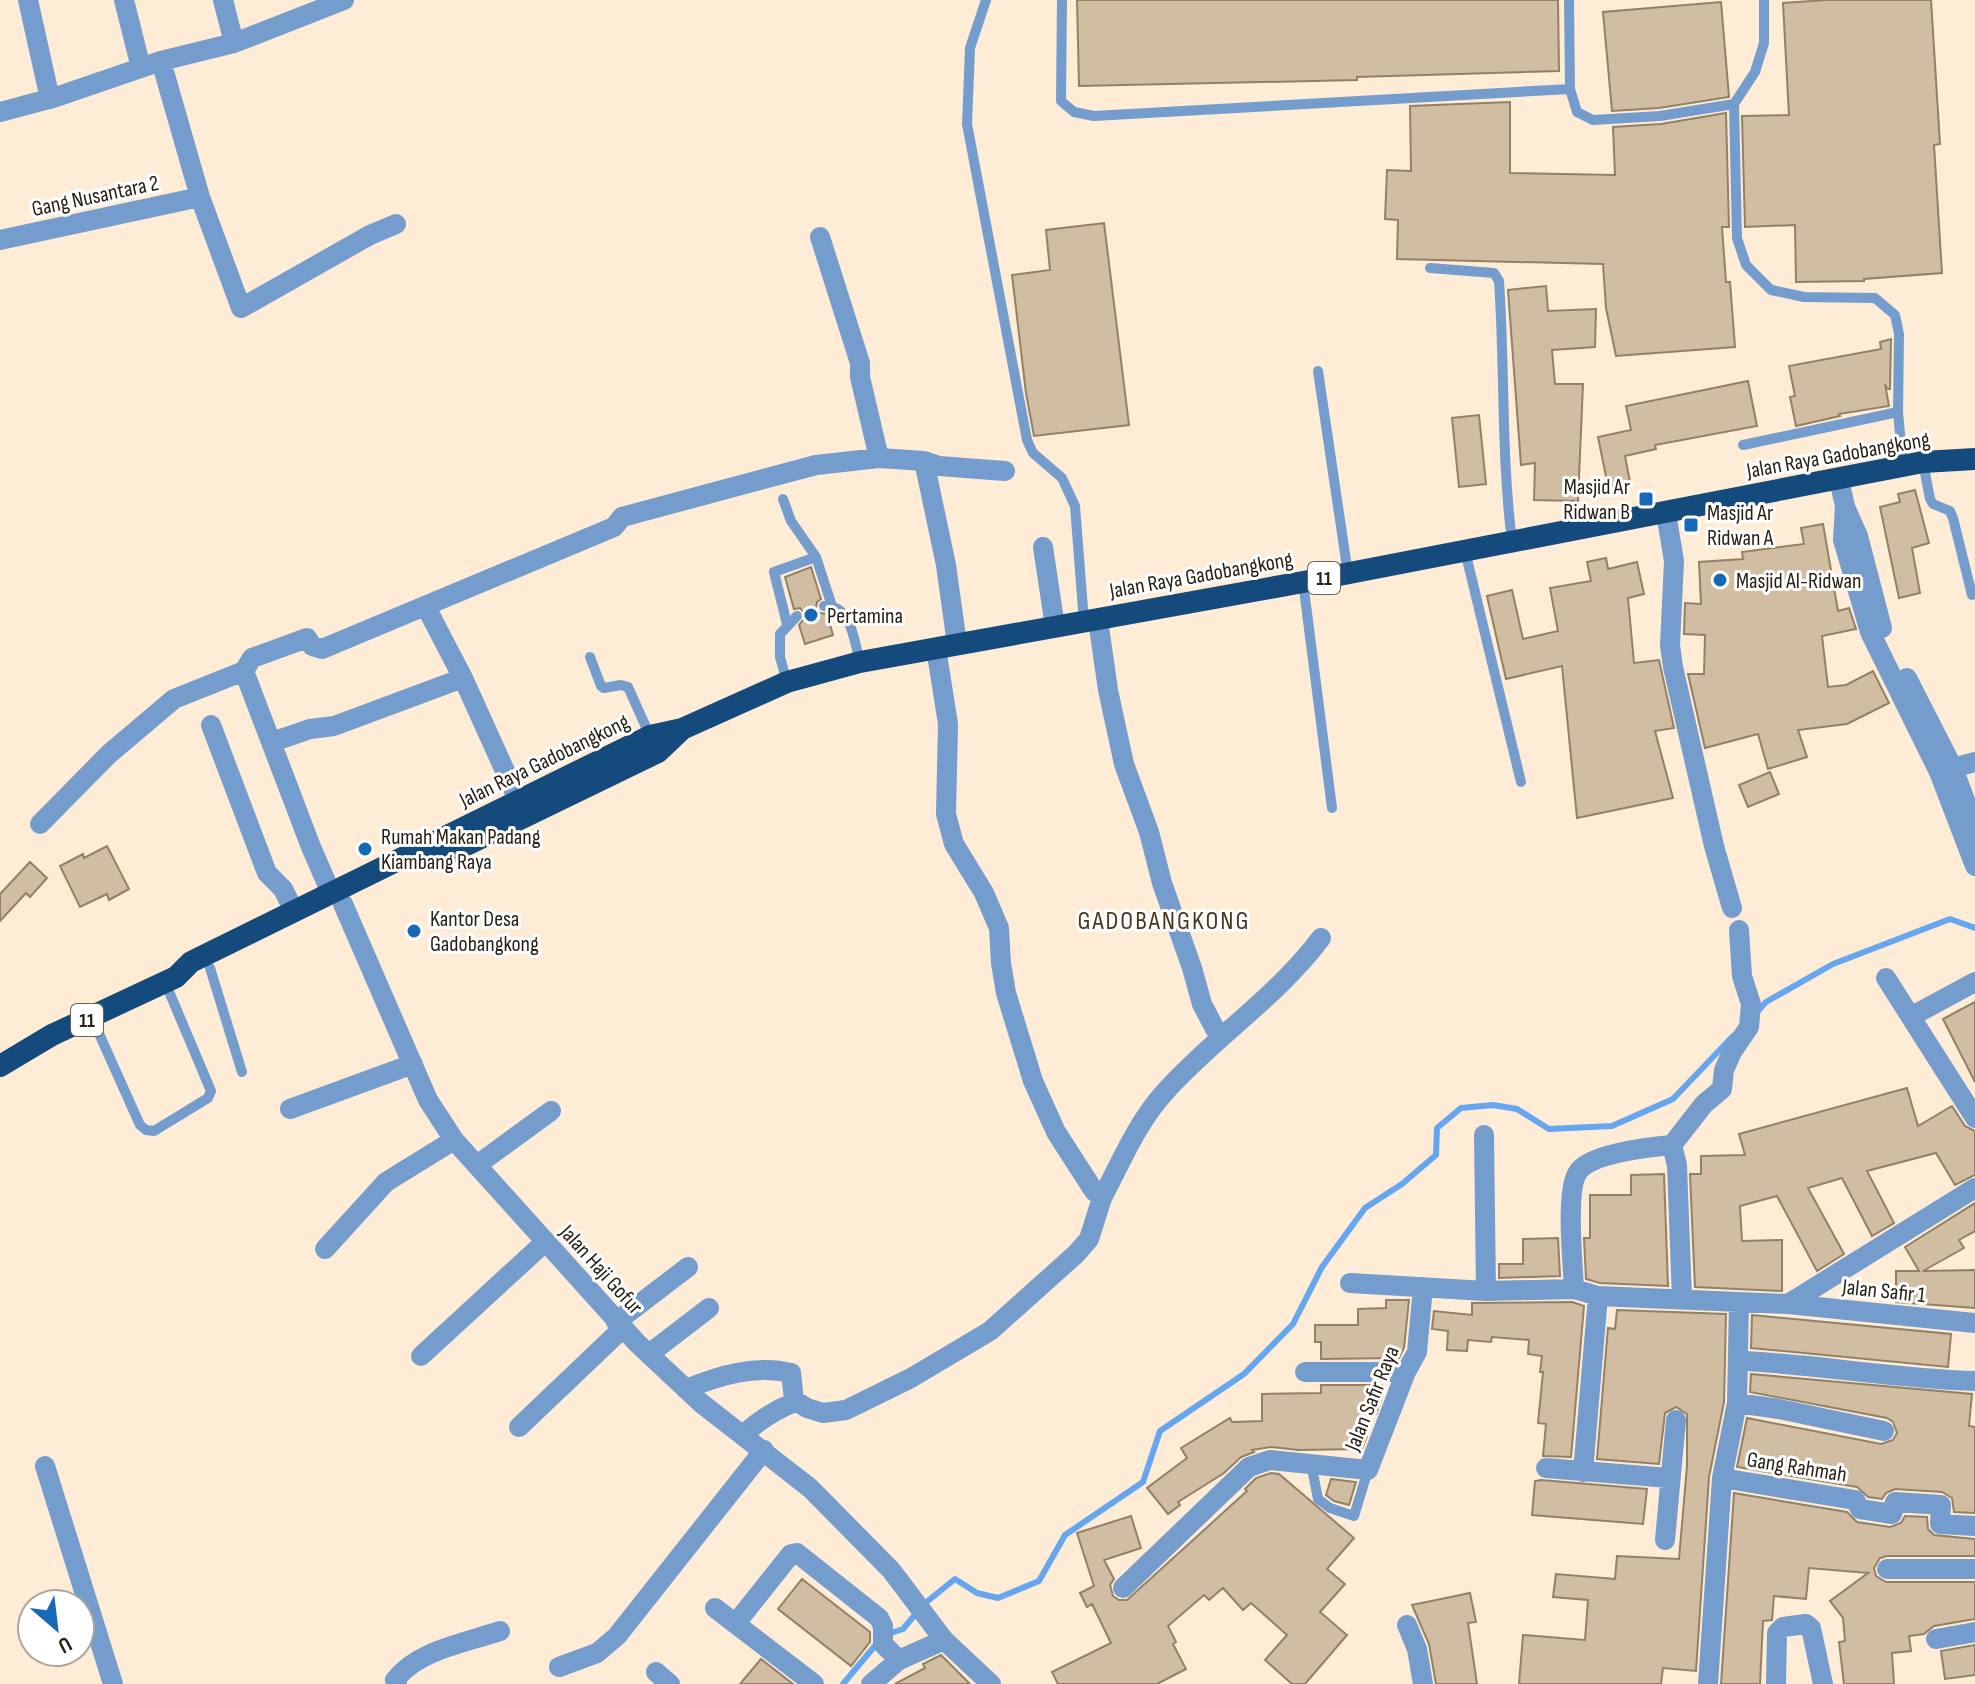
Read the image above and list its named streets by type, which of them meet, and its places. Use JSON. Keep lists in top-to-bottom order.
{
  "streets": {
    "highway": ["Jalan Raya Gadobangkong", "11"],
    "street": [
      "Gang Nusantara 2",
      "Jalan Haji Gofur",
      "Jalan Safir 1",
      "Jalan Safir Raya",
      "Gang Rahmah"
    ]
  },
  "crossings": [
    ["Jalan Raya Gadobangkong", "Jalan Haji Gofur"],
    ["Jalan Safir 1", "Jalan Safir Raya"]
  ],
  "districts": ["GADOBANGKONG"],
  "places": {
    "transit": ["Masjid Ar Ridwan B", "Masjid Ar Ridwan A"],
    "other": [
      "Masjid Al-Ridwan",
      "Pertamina",
      "Rumah Makan Padang Kiambang Raya",
      "Kantor Desa Gadobangkong"
    ]
  },
  "north": "bottom right"
}
